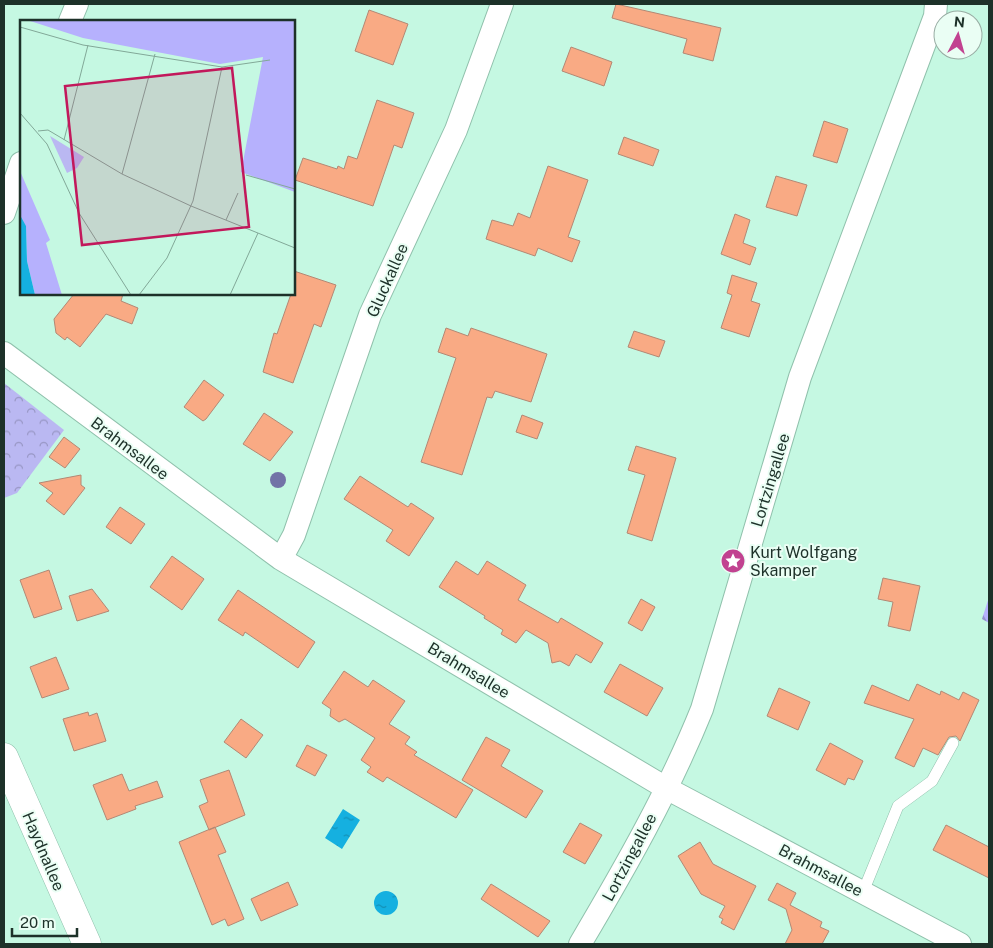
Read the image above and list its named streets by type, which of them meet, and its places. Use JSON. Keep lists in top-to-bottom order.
{
  "streets": {
    "street": [
      "Gluckallee",
      "Brahmsallee",
      "Lortzingallee",
      "Haydnallee"
    ]
  },
  "crossings": [
    ["Gluckallee", "Brahmsallee"],
    ["Brahmsallee", "Lortzingallee"]
  ],
  "places": {
    "place": ["Kurt Wolfgang Skamper"]
  },
  "scale_bar": "20 m",
  "north": "top"
}
